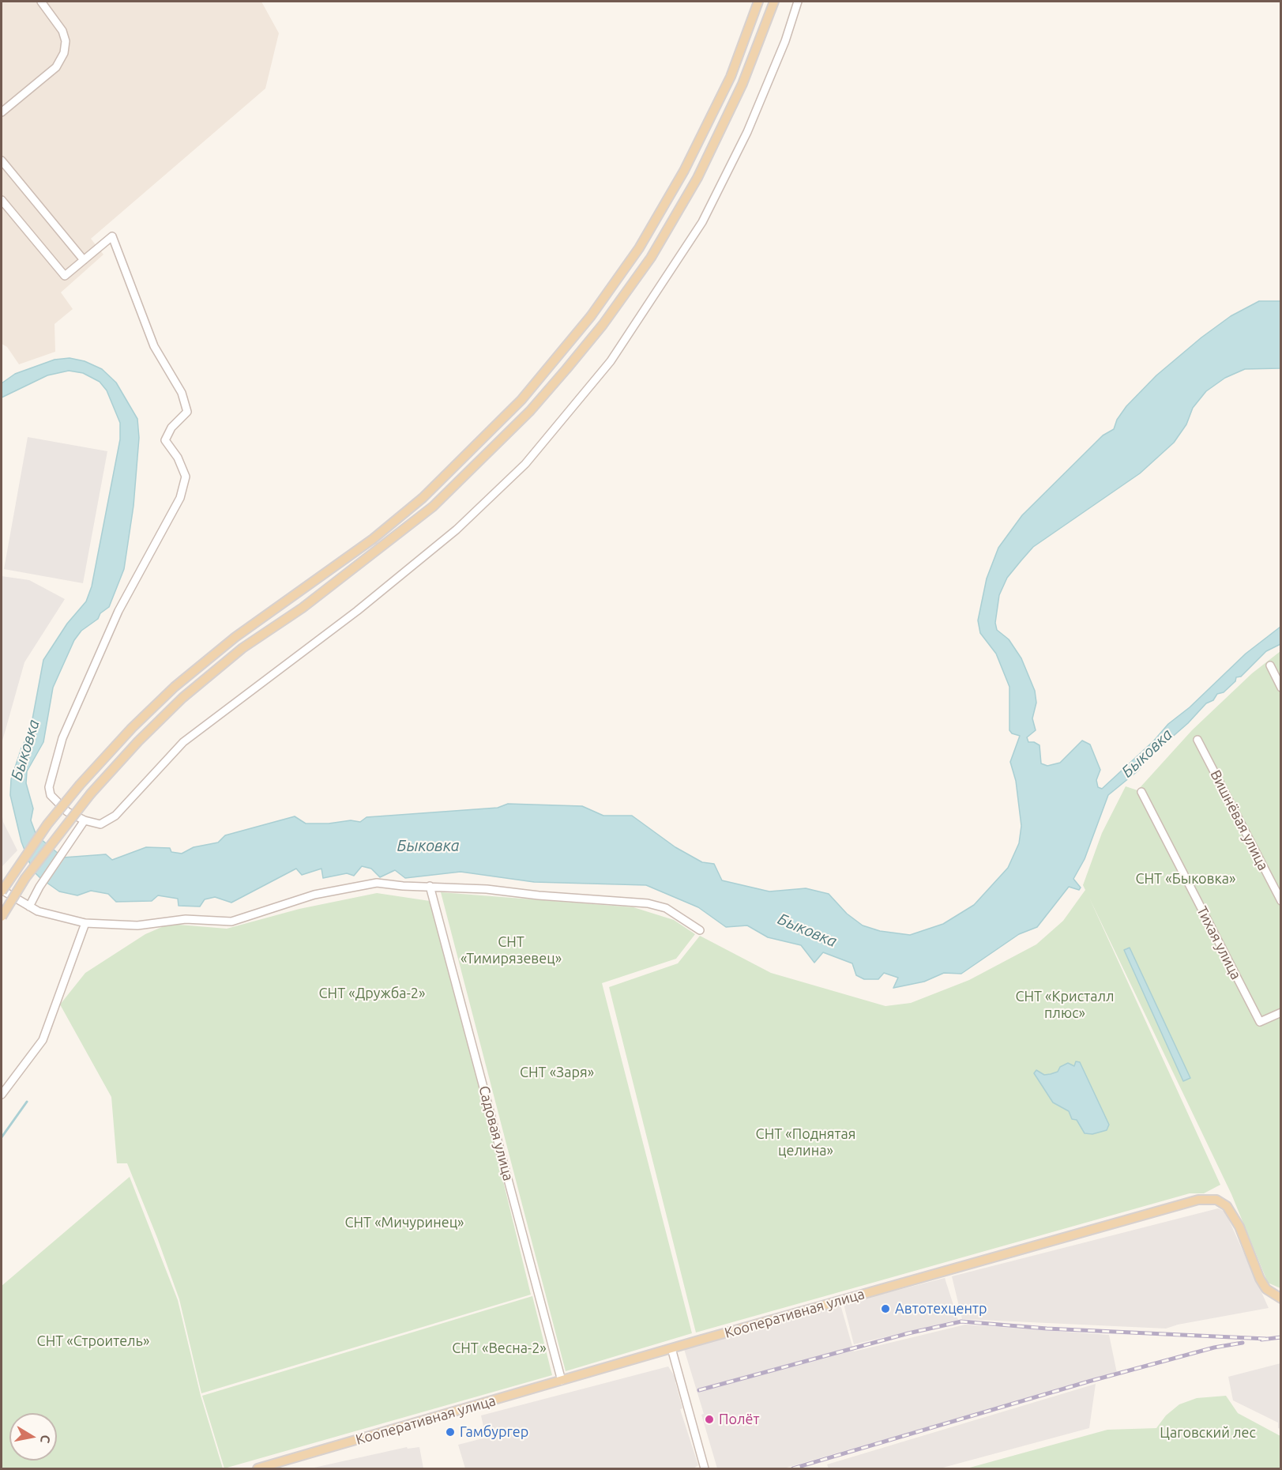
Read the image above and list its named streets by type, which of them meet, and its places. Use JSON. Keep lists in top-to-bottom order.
{
  "streets": {
    "main road": ["Кооперативная улица"],
    "street": ["Вишнёвая улица", "Тихая улица", "Садовая улица"]
  },
  "crossings": [
    ["Садовая улица", "Кооперативная улица"]
  ],
  "water": ["Быковка"],
  "parks": [
    "СНТ «Быковка»",
    "СНТ «Тимирязевец»",
    "СНТ «Дружба-2»",
    "СНТ «Кристалл плюс»",
    "СНТ «Заря»",
    "СНТ «Поднятая целина»",
    "СНТ «Мичуринец»",
    "СНТ «Строитель»",
    "СНТ «Весна-2»",
    "Цаговский лес"
  ],
  "places": ["Автотехцентр", "Полёт", "Гамбургер"],
  "north": "right"
}
